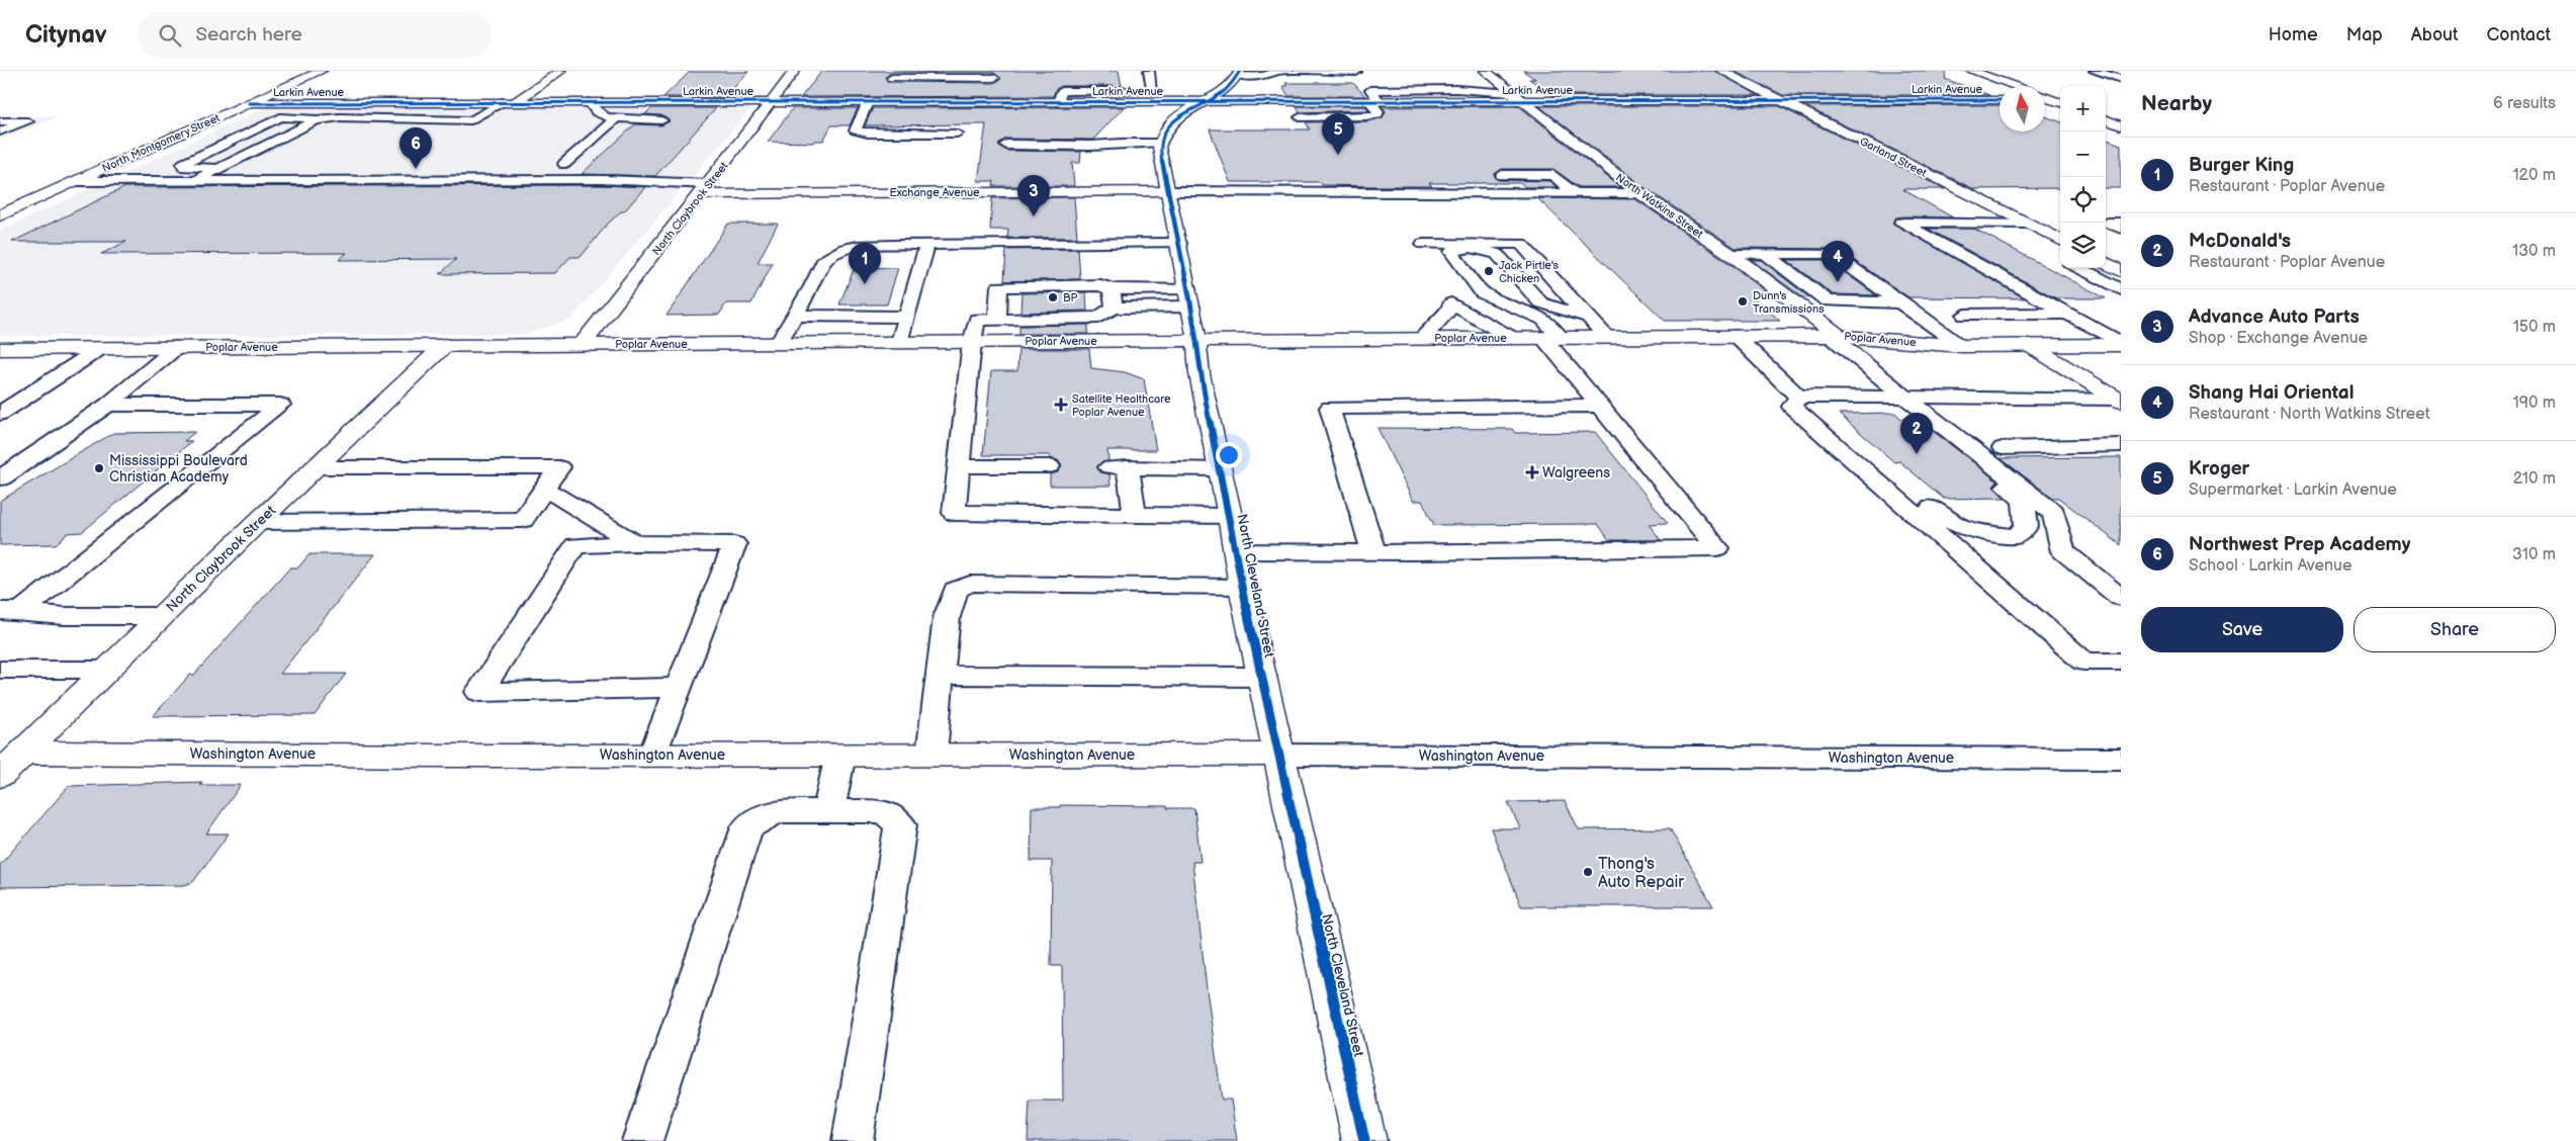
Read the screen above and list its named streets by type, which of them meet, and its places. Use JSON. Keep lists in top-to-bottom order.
{
  "streets": {
    "street": [
      "Larkin Avenue",
      "North Montgomery Street",
      "Garland Street",
      "Exchange Avenue",
      "North Watkins Street",
      "North Claybrook Street",
      "Poplar Avenue",
      "North Cleveland Street",
      "Washington Avenue"
    ]
  },
  "crossings": [
    ["Larkin Avenue", "North Montgomery Street"],
    ["Larkin Avenue", "Garland Street"],
    ["Larkin Avenue", "North Watkins Street"],
    ["Larkin Avenue", "North Claybrook Street"],
    ["Exchange Avenue", "North Claybrook Street"],
    ["Exchange Avenue", "North Cleveland Street"],
    ["North Watkins Street", "Poplar Avenue"],
    ["North Claybrook Street", "Poplar Avenue"],
    ["North Claybrook Street", "Washington Avenue"],
    ["Poplar Avenue", "North Cleveland Street"],
    ["North Cleveland Street", "Washington Avenue"]
  ],
  "places": {
    "other": [
      "Jack Pirtle's Chicken",
      "BP",
      "Dunn's Transmissions",
      "Mississippi Boulevard Christian Academy",
      "Thong's Auto Repair"
    ],
    "health": ["Satellite Healthcare Poplar Avenue", "Walgreens"]
  },
  "north": "top",
  "page": {
    "header": "Citynav",
    "search": "Search here",
    "nav": [
      "Home",
      "Map",
      "About",
      "Contact"
    ],
    "heading": ["Nearby", "6 results"],
    "map_buttons": ["+", "−"],
    "pins": [
      "5",
      "6",
      "3",
      "4",
      "1",
      "2"
    ],
    "list": [
      {
        "mark": "1",
        "name": "Burger King",
        "note": "Restaurant · Poplar Avenue",
        "value": "120 m"
      },
      {
        "mark": "2",
        "name": "McDonald's",
        "note": "Restaurant · Poplar Avenue",
        "value": "130 m"
      },
      {
        "mark": "3",
        "name": "Advance Auto Parts",
        "note": "Shop · Exchange Avenue",
        "value": "150 m"
      },
      {
        "mark": "4",
        "name": "Shang Hai Oriental",
        "note": "Restaurant · North Watkins Street",
        "value": "190 m"
      },
      {
        "mark": "5",
        "name": "Kroger",
        "note": "Supermarket · Larkin Avenue",
        "value": "210 m"
      },
      {
        "mark": "6",
        "name": "Northwest Prep Academy",
        "note": "School · Larkin Avenue",
        "value": "310 m"
      }
    ],
    "buttons": ["Save", "Share"]
  }
}
